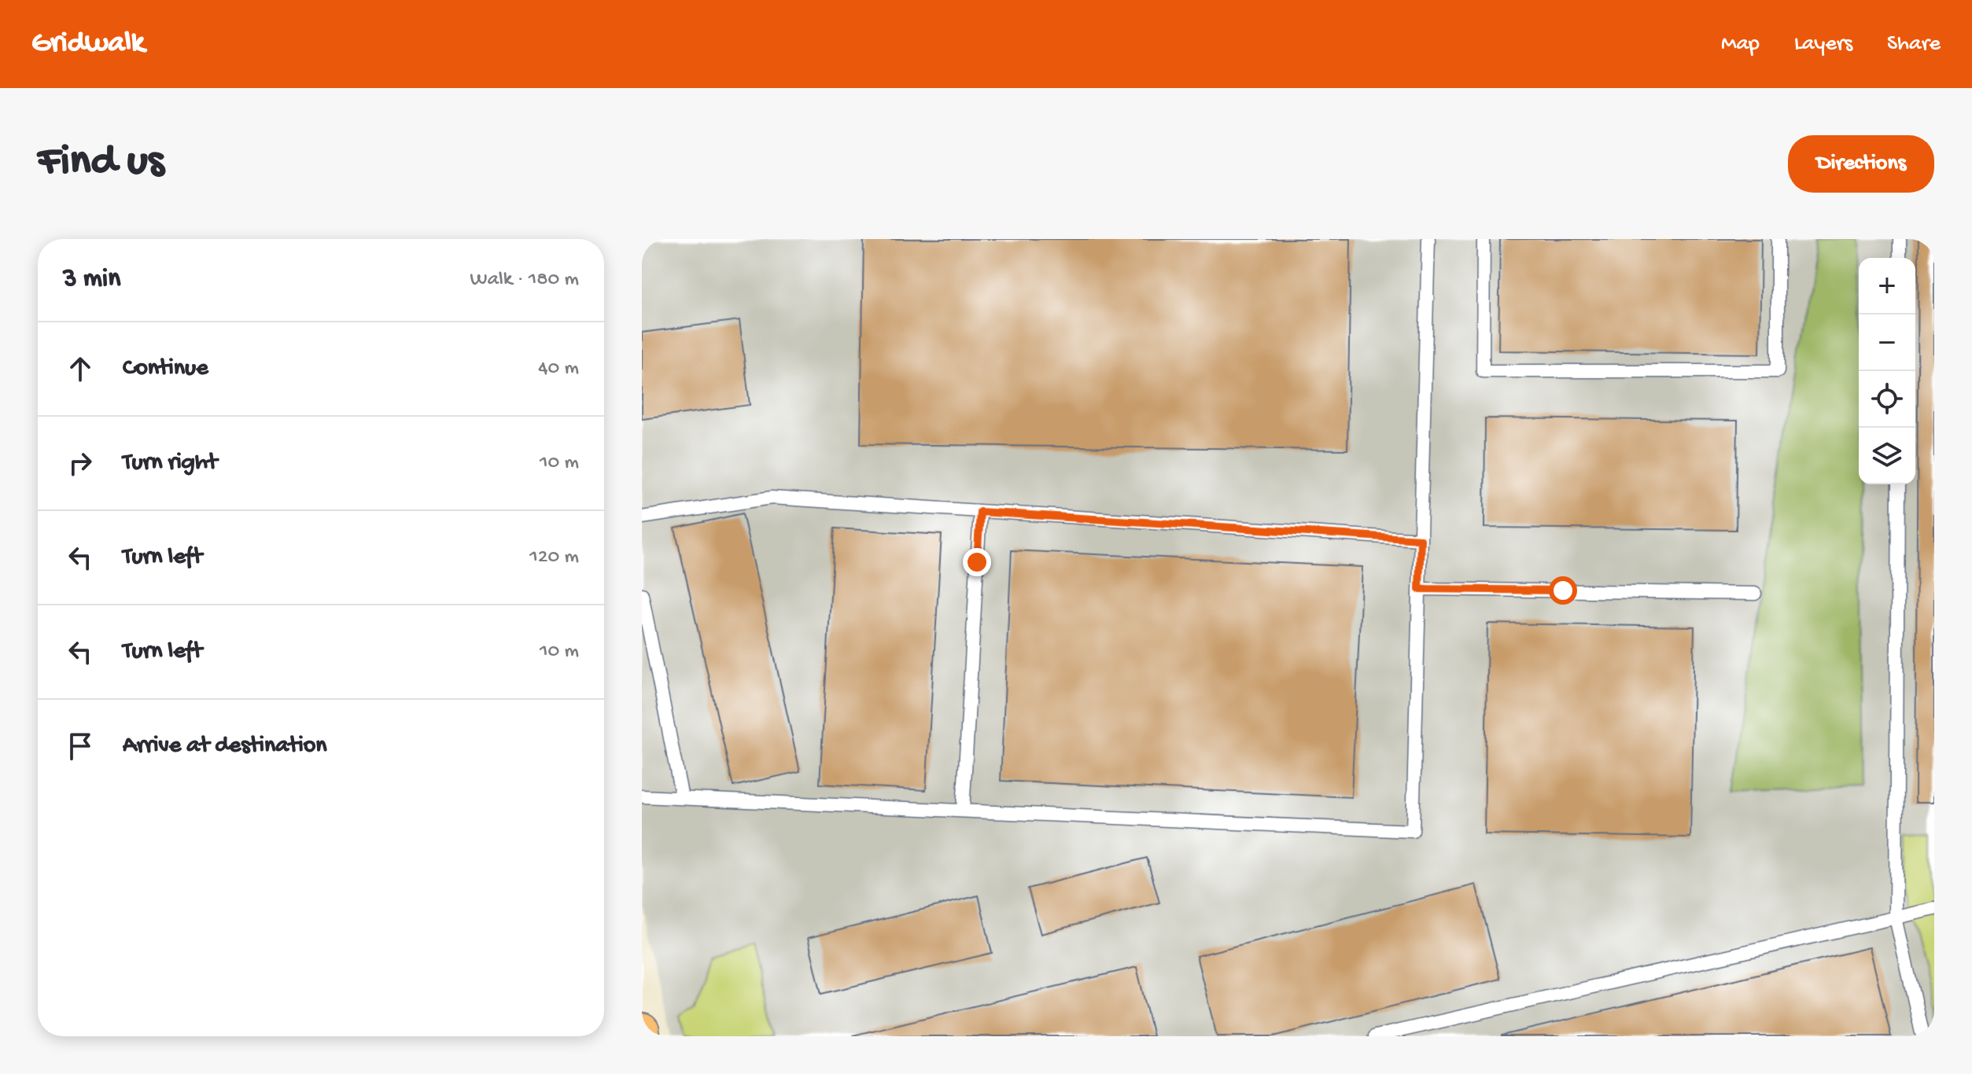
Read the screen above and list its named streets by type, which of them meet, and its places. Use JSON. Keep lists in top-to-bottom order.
{
  "page": {
    "header": "Gridwalk",
    "nav": ["Map", "Layers", "Share"],
    "buttons": "Directions",
    "title": "Find us",
    "heading": ["3 min", "Walk · 180 m"],
    "map_buttons": ["+", "−"],
    "list": [
      ["Continue", "40 m"],
      ["Turn right", "10 m"],
      ["Turn left", "120 m"],
      ["Turn left", "10 m"],
      "Arrive at destination"
    ]
  }
}
